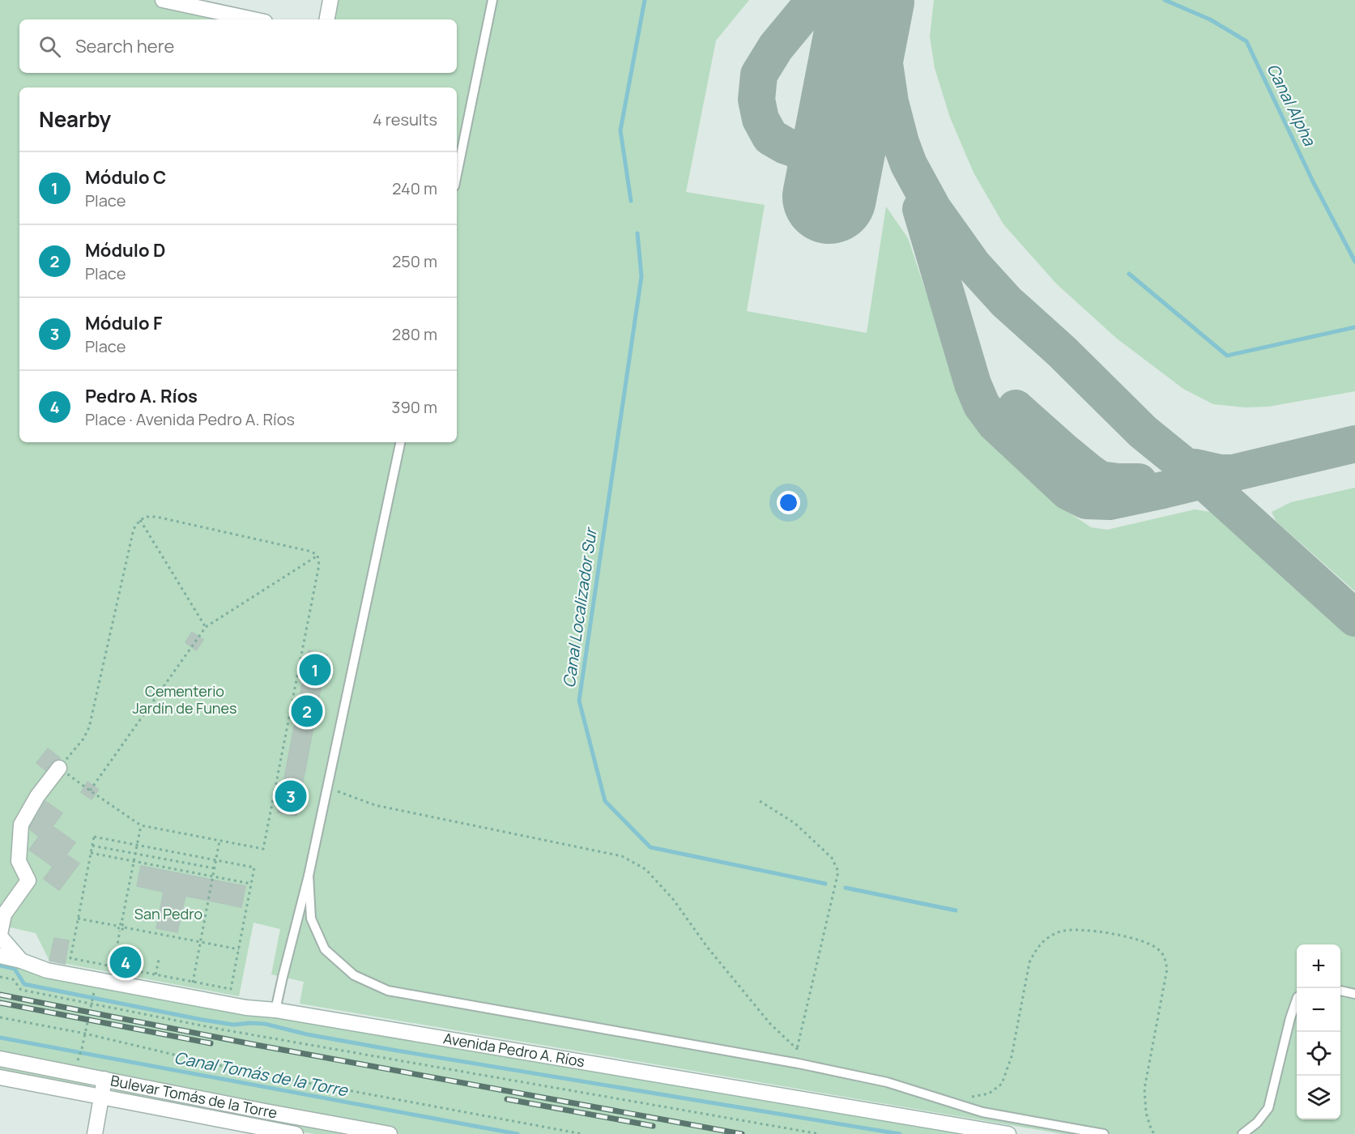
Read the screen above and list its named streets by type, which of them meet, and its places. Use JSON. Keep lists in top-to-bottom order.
{
  "streets": {
    "street": ["Avenida Pedro A. Ríos", "Bulevar Tomás de la Torre"]
  },
  "water": ["Canal Alpha", "Canal Localizador Sur", "Canal Tomás de la Torre"],
  "parks": ["Cementerio Jardín de Funes", "San Pedro"],
  "page": {
    "search": "Search here",
    "heading": ["Nearby", "4 results"],
    "list": [
      {
        "mark": "1",
        "name": "Módulo C",
        "note": "Place",
        "value": "240 m"
      },
      {
        "mark": "2",
        "name": "Módulo D",
        "note": "Place",
        "value": "250 m"
      },
      {
        "mark": "3",
        "name": "Módulo F",
        "note": "Place",
        "value": "280 m"
      },
      {
        "mark": "4",
        "name": "Pedro A. Ríos",
        "note": "Place · Avenida Pedro A. Ríos",
        "value": "390 m"
      }
    ],
    "pins": [
      "1",
      "2",
      "3",
      "4"
    ],
    "map_buttons": ["+", "−"]
  }
}
